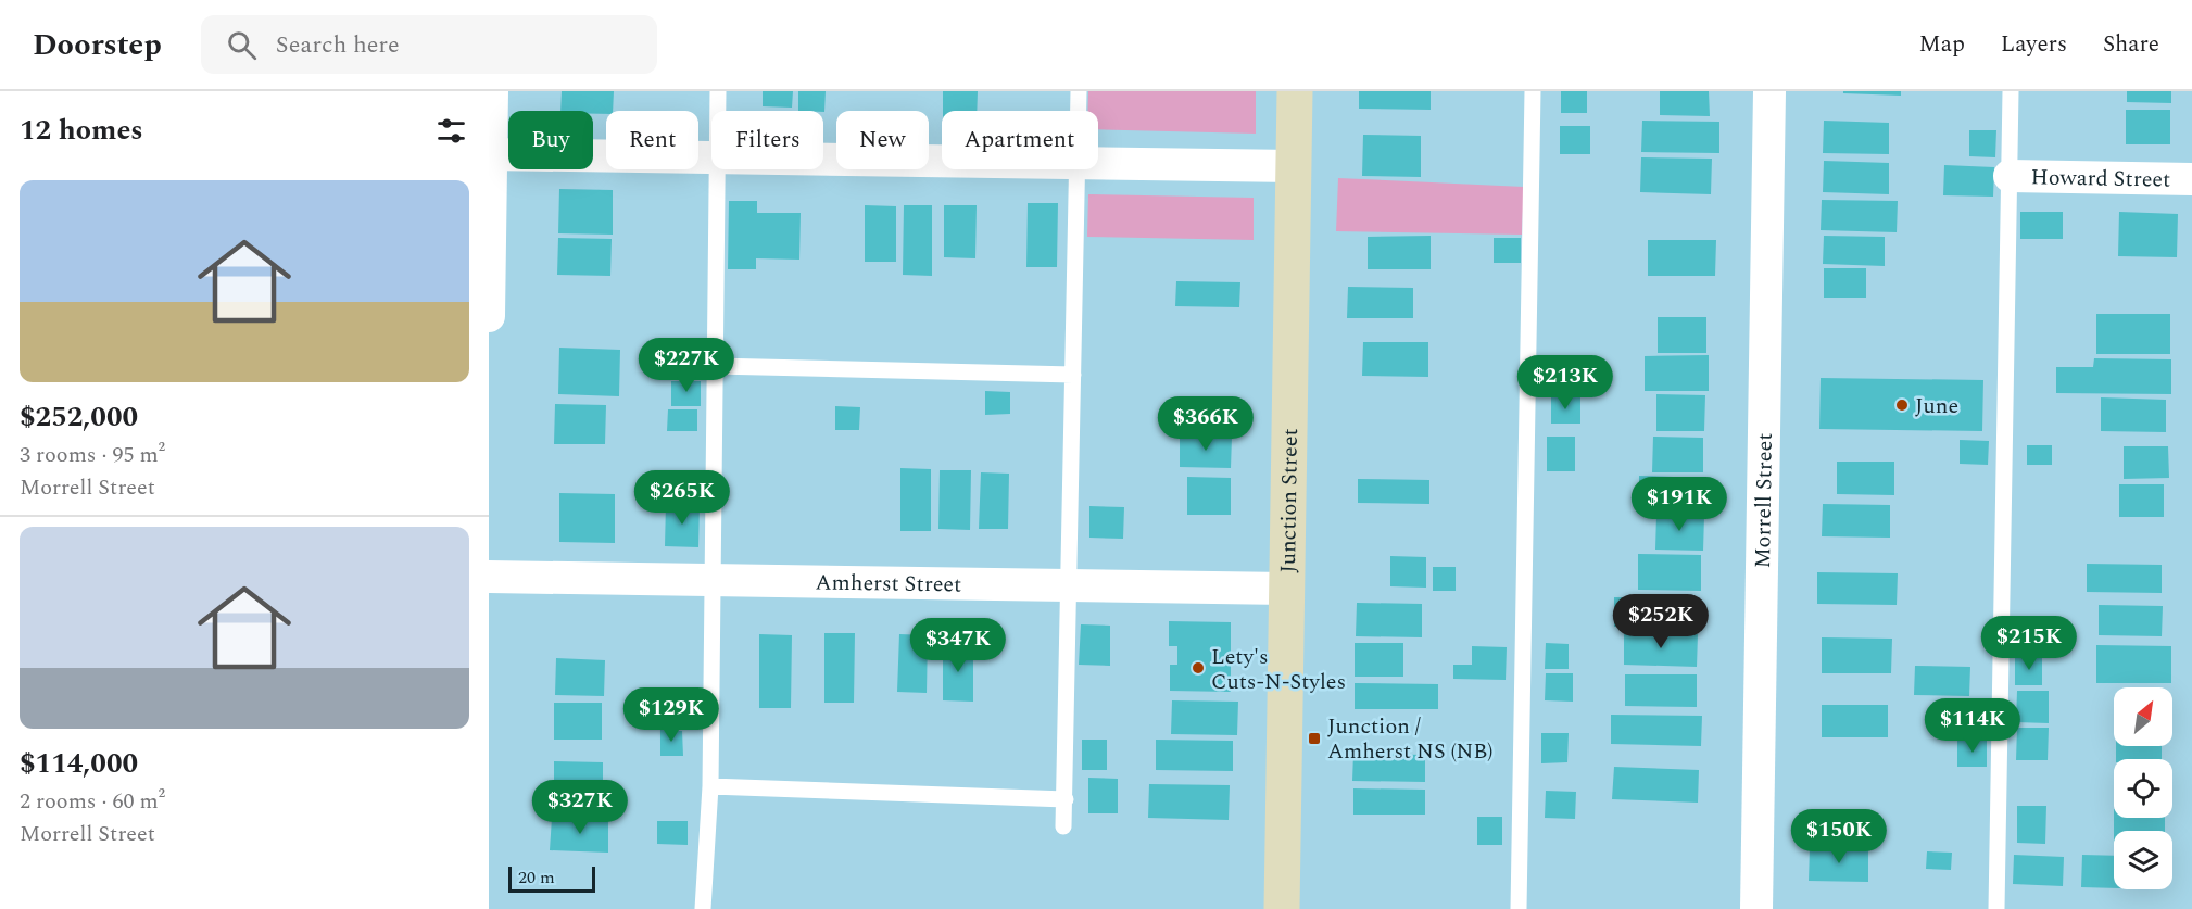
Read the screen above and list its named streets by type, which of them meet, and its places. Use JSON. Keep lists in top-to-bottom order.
{
  "streets": {
    "street": [
      "Howard Street",
      "Junction Street",
      "Morrell Street",
      "Amherst Street"
    ]
  },
  "crossings": [
    ["Junction Street", "Amherst Street"]
  ],
  "places": {
    "other": ["June", "Lety's Cuts-N-Styles"],
    "transit": ["Junction / Amherst NS (NB)"]
  },
  "scale_bar": "20 m",
  "north": "top right",
  "page": {
    "header": "Doorstep",
    "search": "Search here",
    "nav": ["Map", "Layers", "Share"],
    "heading": "12 homes",
    "chip": [
      "Buy",
      "Rent",
      "Filters",
      "New",
      "Apartment"
    ],
    "list": [
      {
        "name": "$252,000",
        "note": "3 rooms · 95 m² · Morrell Street"
      },
      {
        "name": "$114,000",
        "note": "2 rooms · 60 m² · Morrell Street"
      }
    ],
    "price": [
      "$227K",
      "$213K",
      "$366K",
      "$265K",
      "$191K",
      "$252K",
      "$215K",
      "$347K",
      "$129K",
      "$114K",
      "$327K",
      "$150K"
    ],
    "scale": "20 m"
  }
}
